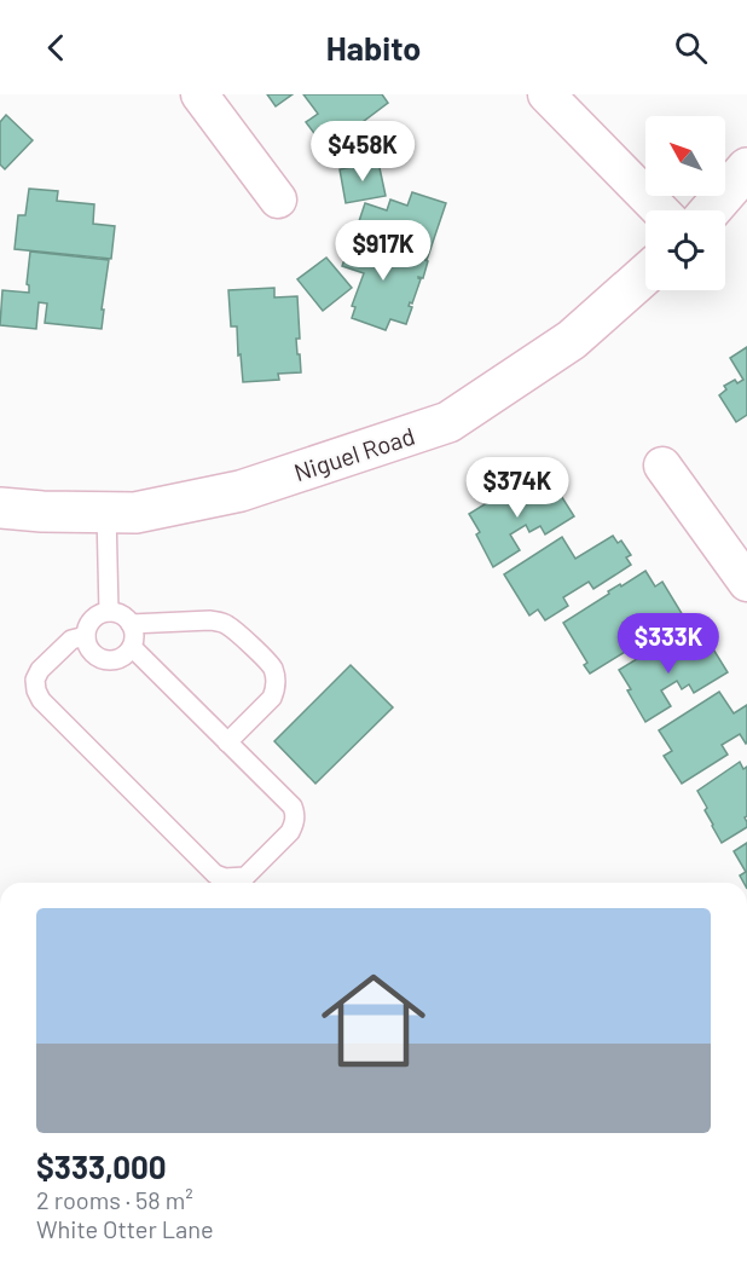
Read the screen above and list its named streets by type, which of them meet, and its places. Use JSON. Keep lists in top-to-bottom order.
{
  "streets": {
    "main road": ["Niguel Road"]
  },
  "north": "top left",
  "page": {
    "header": "Habito",
    "price": [
      "$458K",
      "$917K",
      "$374K",
      "$333K"
    ],
    "list": [
      {
        "name": "$333,000",
        "note": "2 rooms · 58 m² · White Otter Lane"
      }
    ]
  }
}
